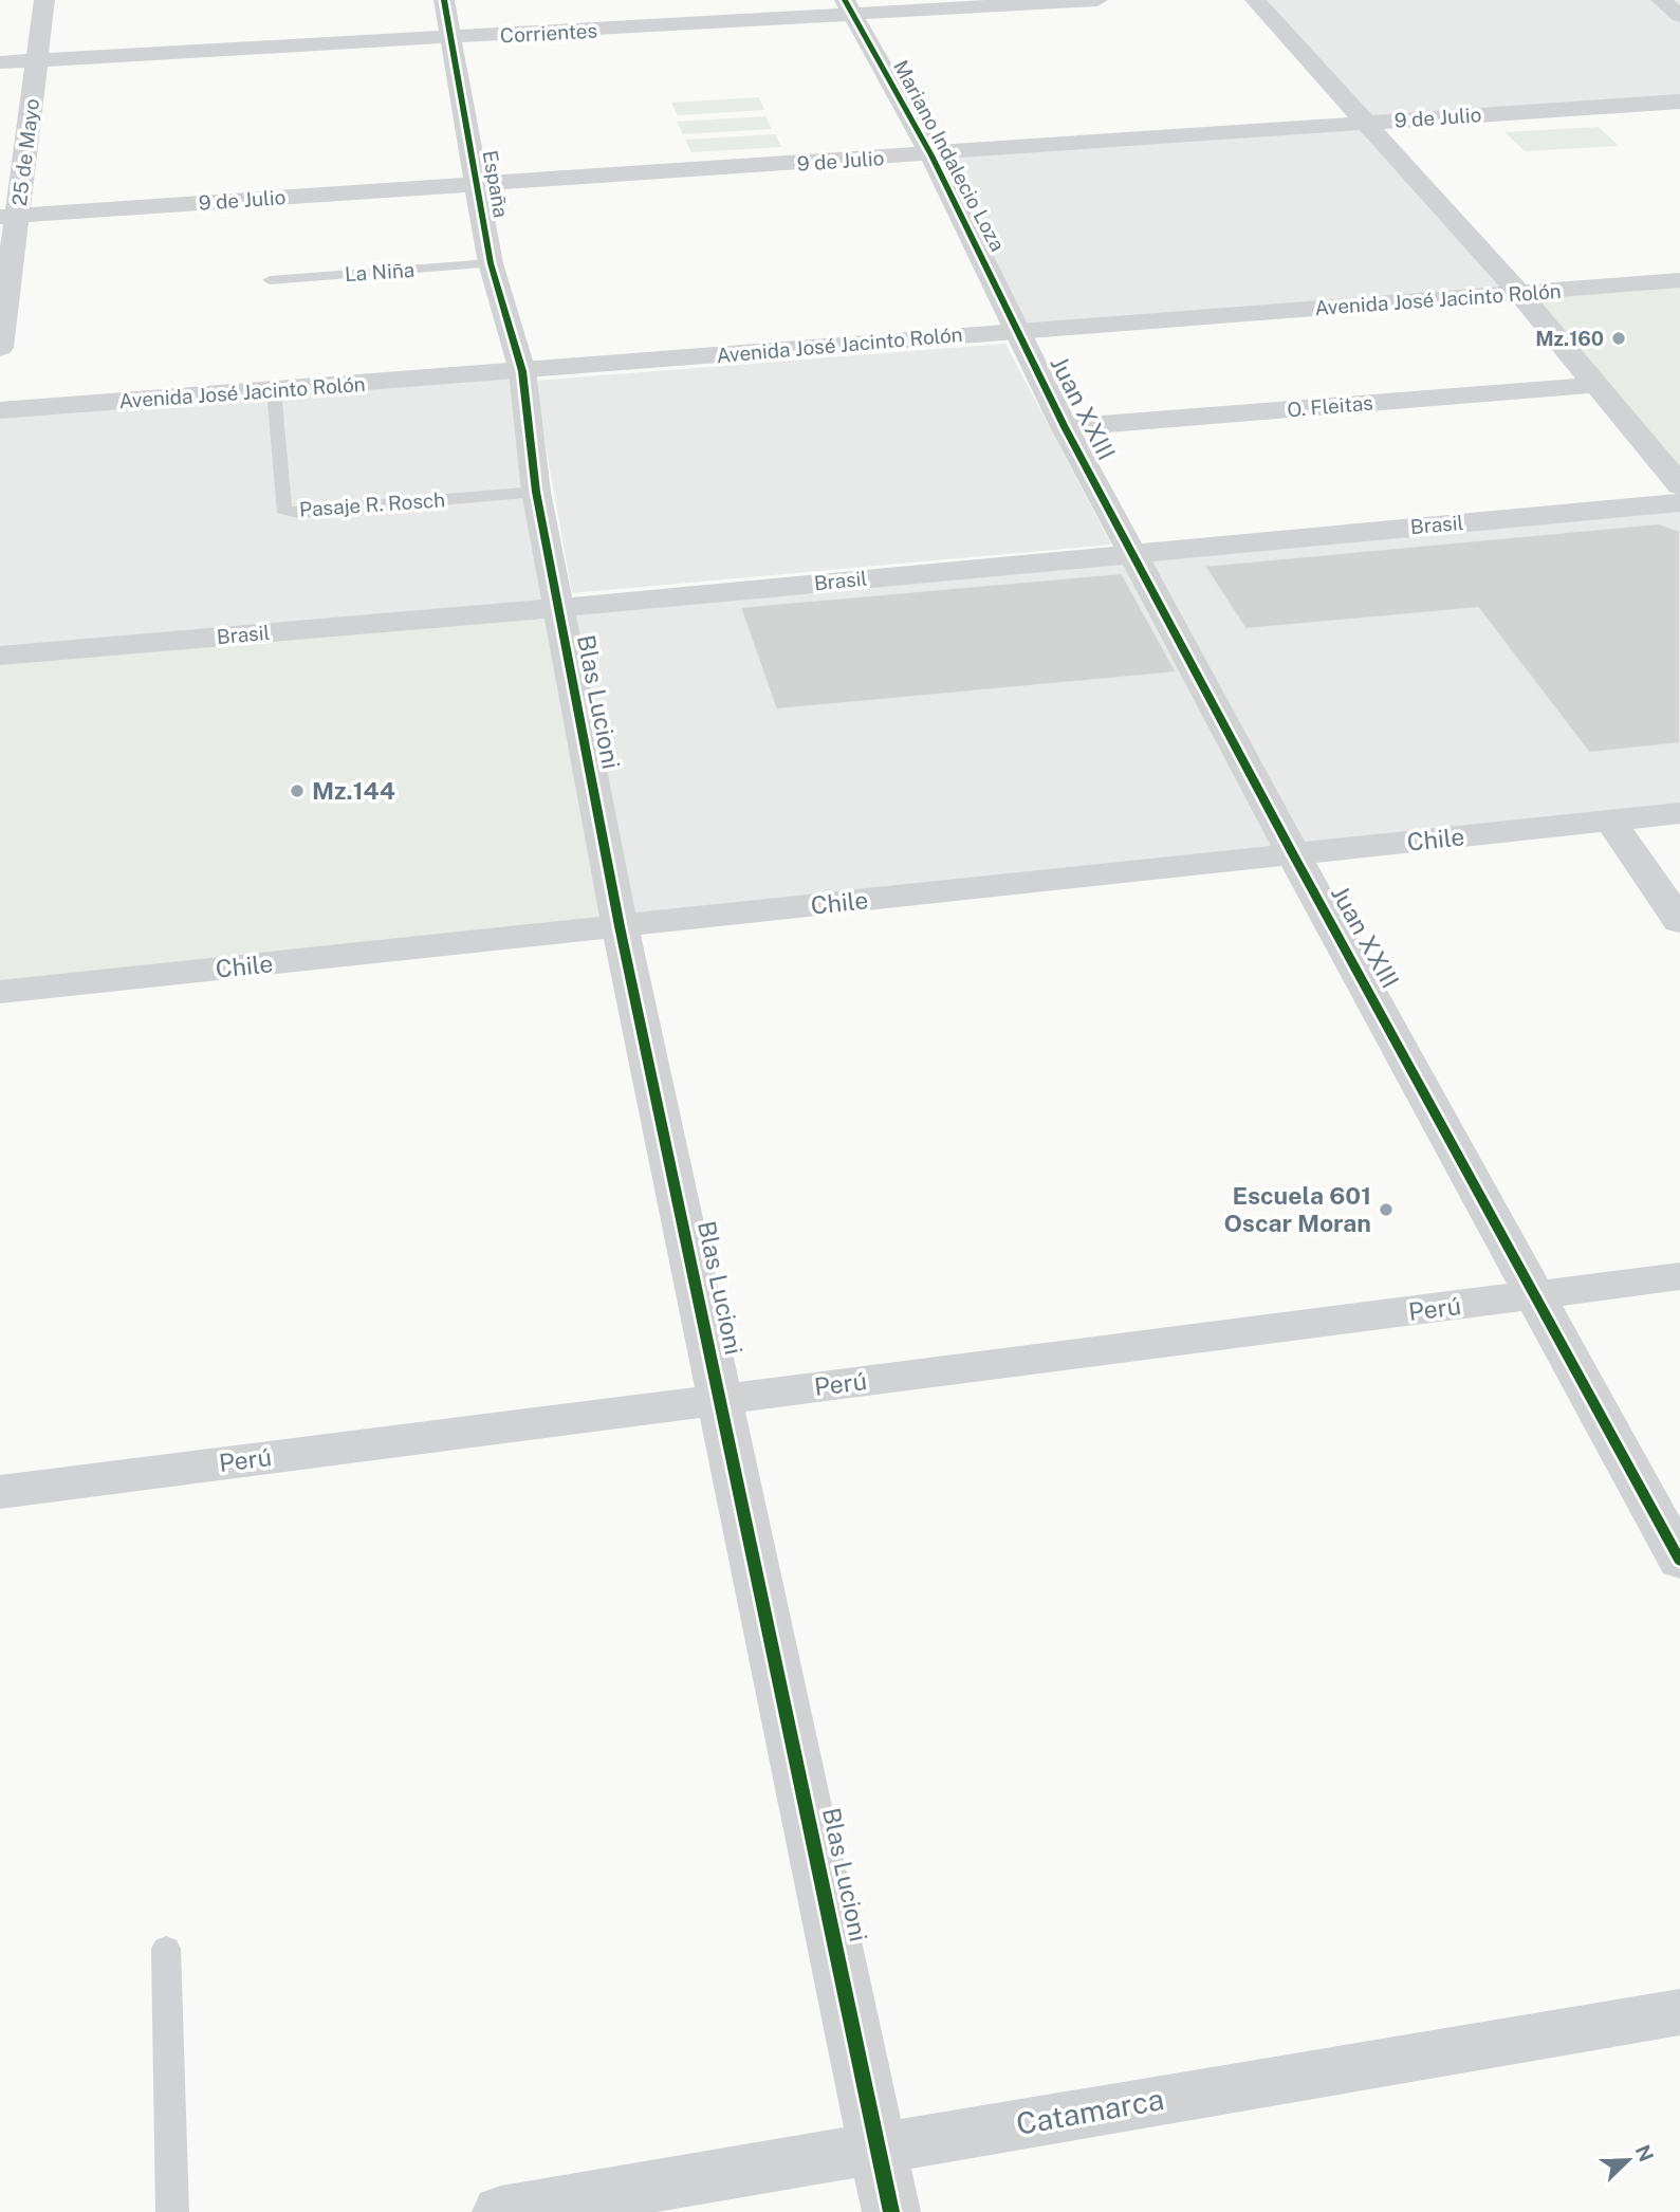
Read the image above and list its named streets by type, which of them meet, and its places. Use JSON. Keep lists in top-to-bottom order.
{
  "streets": {
    "street": [
      "Corrientes",
      "9 de Julio",
      "25 de Mayo",
      "Mariano Indalecio Loza",
      "España",
      "Avenida José Jacinto Rolón",
      "O. Fleitas",
      "Juan XXIII",
      "Brasil",
      "Blas Lucioni",
      "Chile",
      "Perú",
      "Catamarca"
    ],
    "lane": ["La Niña", "Pasaje R. Rosch"]
  },
  "crossings": [
    ["Corrientes", "25 de Mayo"],
    ["Corrientes", "Mariano Indalecio Loza"],
    ["Corrientes", "España"],
    ["9 de Julio", "25 de Mayo"],
    ["9 de Julio", "Mariano Indalecio Loza"],
    ["9 de Julio", "España"],
    ["Mariano Indalecio Loza", "Avenida José Jacinto Rolón"],
    ["Mariano Indalecio Loza", "Juan XXIII"],
    ["España", "La Niña"],
    ["España", "Avenida José Jacinto Rolón"],
    ["España", "Blas Lucioni"],
    ["Avenida José Jacinto Rolón", "Juan XXIII"],
    ["Avenida José Jacinto Rolón", "Pasaje R. Rosch"],
    ["Avenida José Jacinto Rolón", "Blas Lucioni"],
    ["O. Fleitas", "Juan XXIII"],
    ["Juan XXIII", "Brasil"],
    ["Juan XXIII", "Chile"],
    ["Juan XXIII", "Perú"],
    ["Pasaje R. Rosch", "Blas Lucioni"],
    ["Brasil", "Blas Lucioni"],
    ["Blas Lucioni", "Chile"],
    ["Blas Lucioni", "Perú"],
    ["Blas Lucioni", "Catamarca"]
  ],
  "places": ["Mz.160", "Mz.144", "Escuela 601 Oscar Moran"],
  "north": "top right"
}
